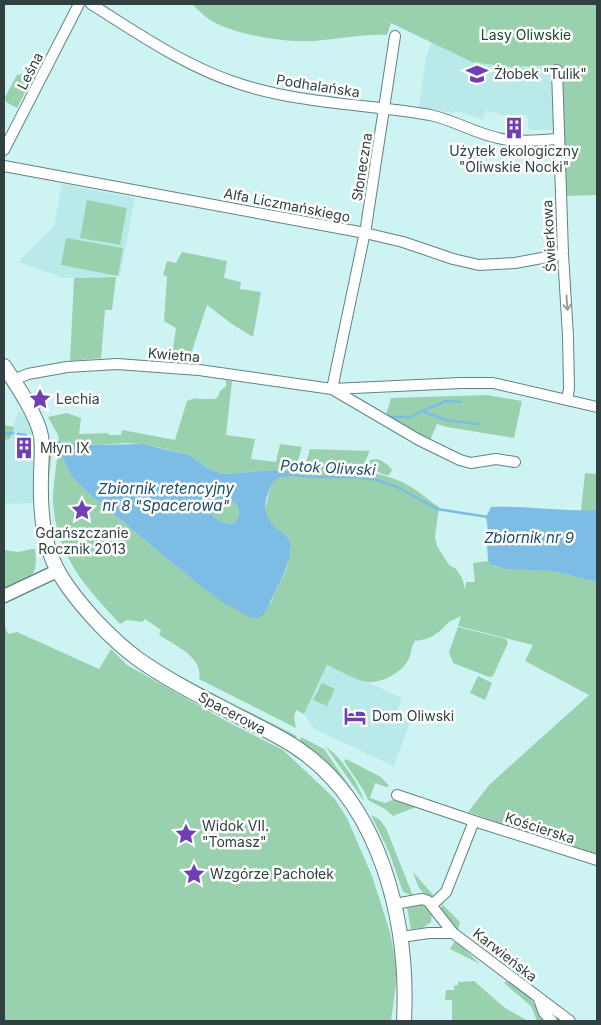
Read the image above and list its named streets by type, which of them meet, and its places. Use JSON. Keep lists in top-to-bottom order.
{
  "streets": {
    "main road": ["Spacerowa"],
    "street": [
      "Leśna",
      "Podhalańska",
      "Słoneczna",
      "Alfa Liczmańskiego",
      "Świerkowa",
      "Kwietna",
      "Kościerska",
      "Karwieńska"
    ]
  },
  "crossings": [
    ["Podhalańska", "Słoneczna"],
    ["Podhalańska", "Świerkowa"],
    ["Słoneczna", "Alfa Liczmańskiego"],
    ["Słoneczna", "Kwietna"],
    ["Alfa Liczmańskiego", "Świerkowa"],
    ["Świerkowa", "Kwietna"],
    ["Kwietna", "Spacerowa"],
    ["Spacerowa", "Karwieńska"]
  ],
  "one_way": ["Świerkowa"],
  "water": ["Potok Oliwski", "Zbiornik retencyjny nr 8 \"Spacerowa\"", "Zbiornik nr 9"],
  "parks": ["Lasy Oliwskie"],
  "places": {
    "school or university": ["Żłobek \"Tulik\""],
    "building": ["Użytek ekologiczny \"Oliwskie Nocki\"", "Młyn IX"],
    "place": [
      "Lechia",
      "Gdańszczanie Rocznik 2013",
      "Widok VII. \"Tomasz\"",
      "Wzgórze Pachołek"
    ],
    "hotel": ["Dom Oliwski"]
  }
}
